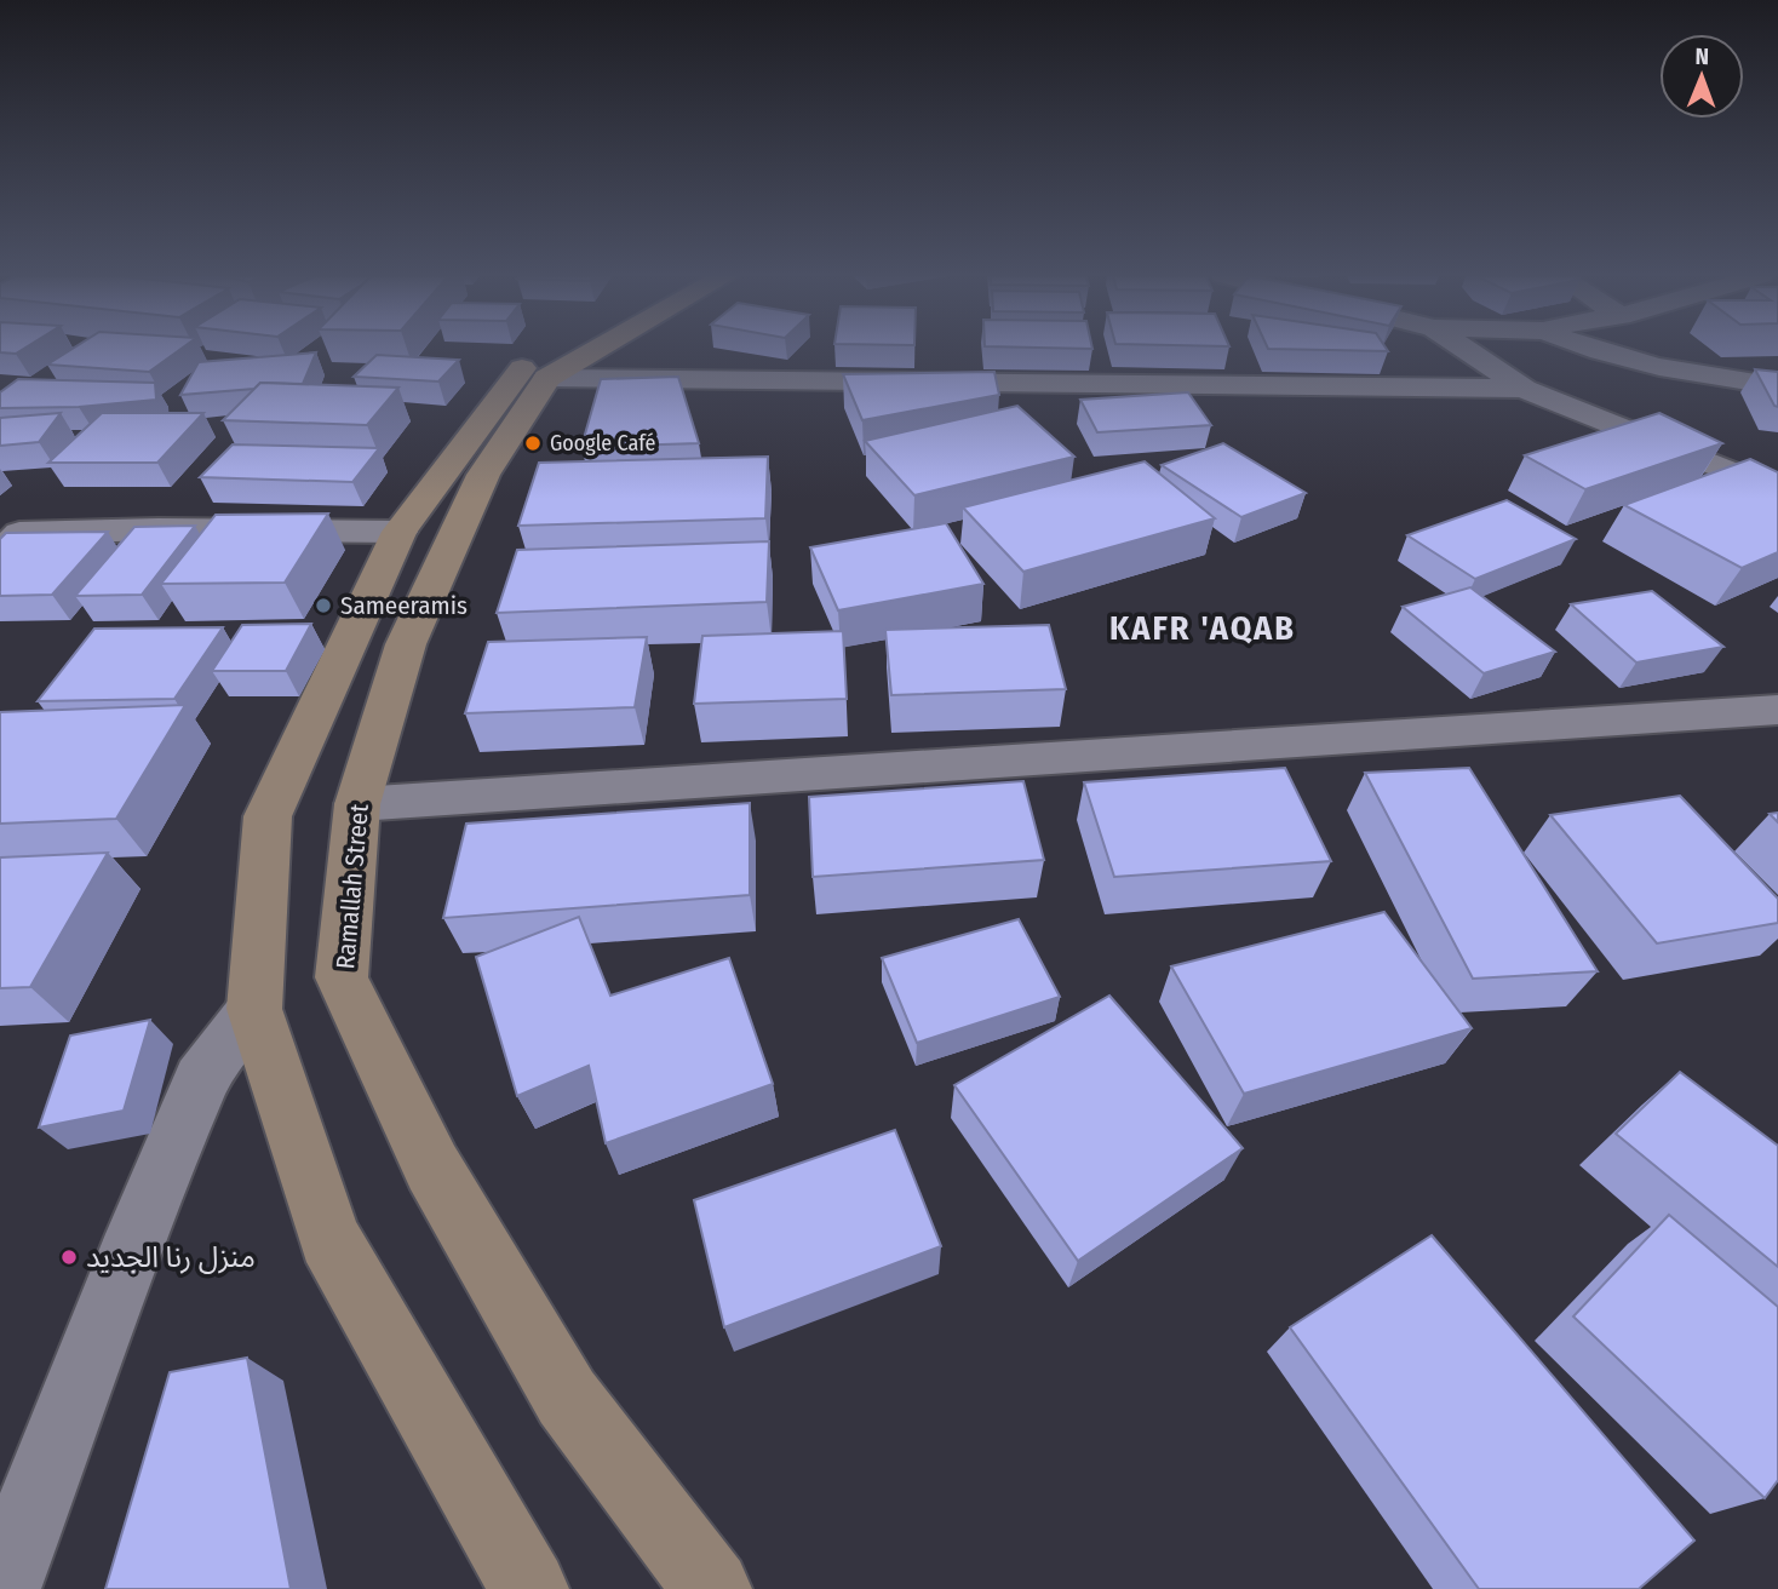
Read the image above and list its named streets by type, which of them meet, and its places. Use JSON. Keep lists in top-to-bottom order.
{
  "streets": {
    "main road": ["Ramallah Street"]
  },
  "districts": ["KAFR 'AQAB"],
  "places": ["Google Café", "Sameeramis", "منزل رنا الجديد"],
  "north": "top"
}
